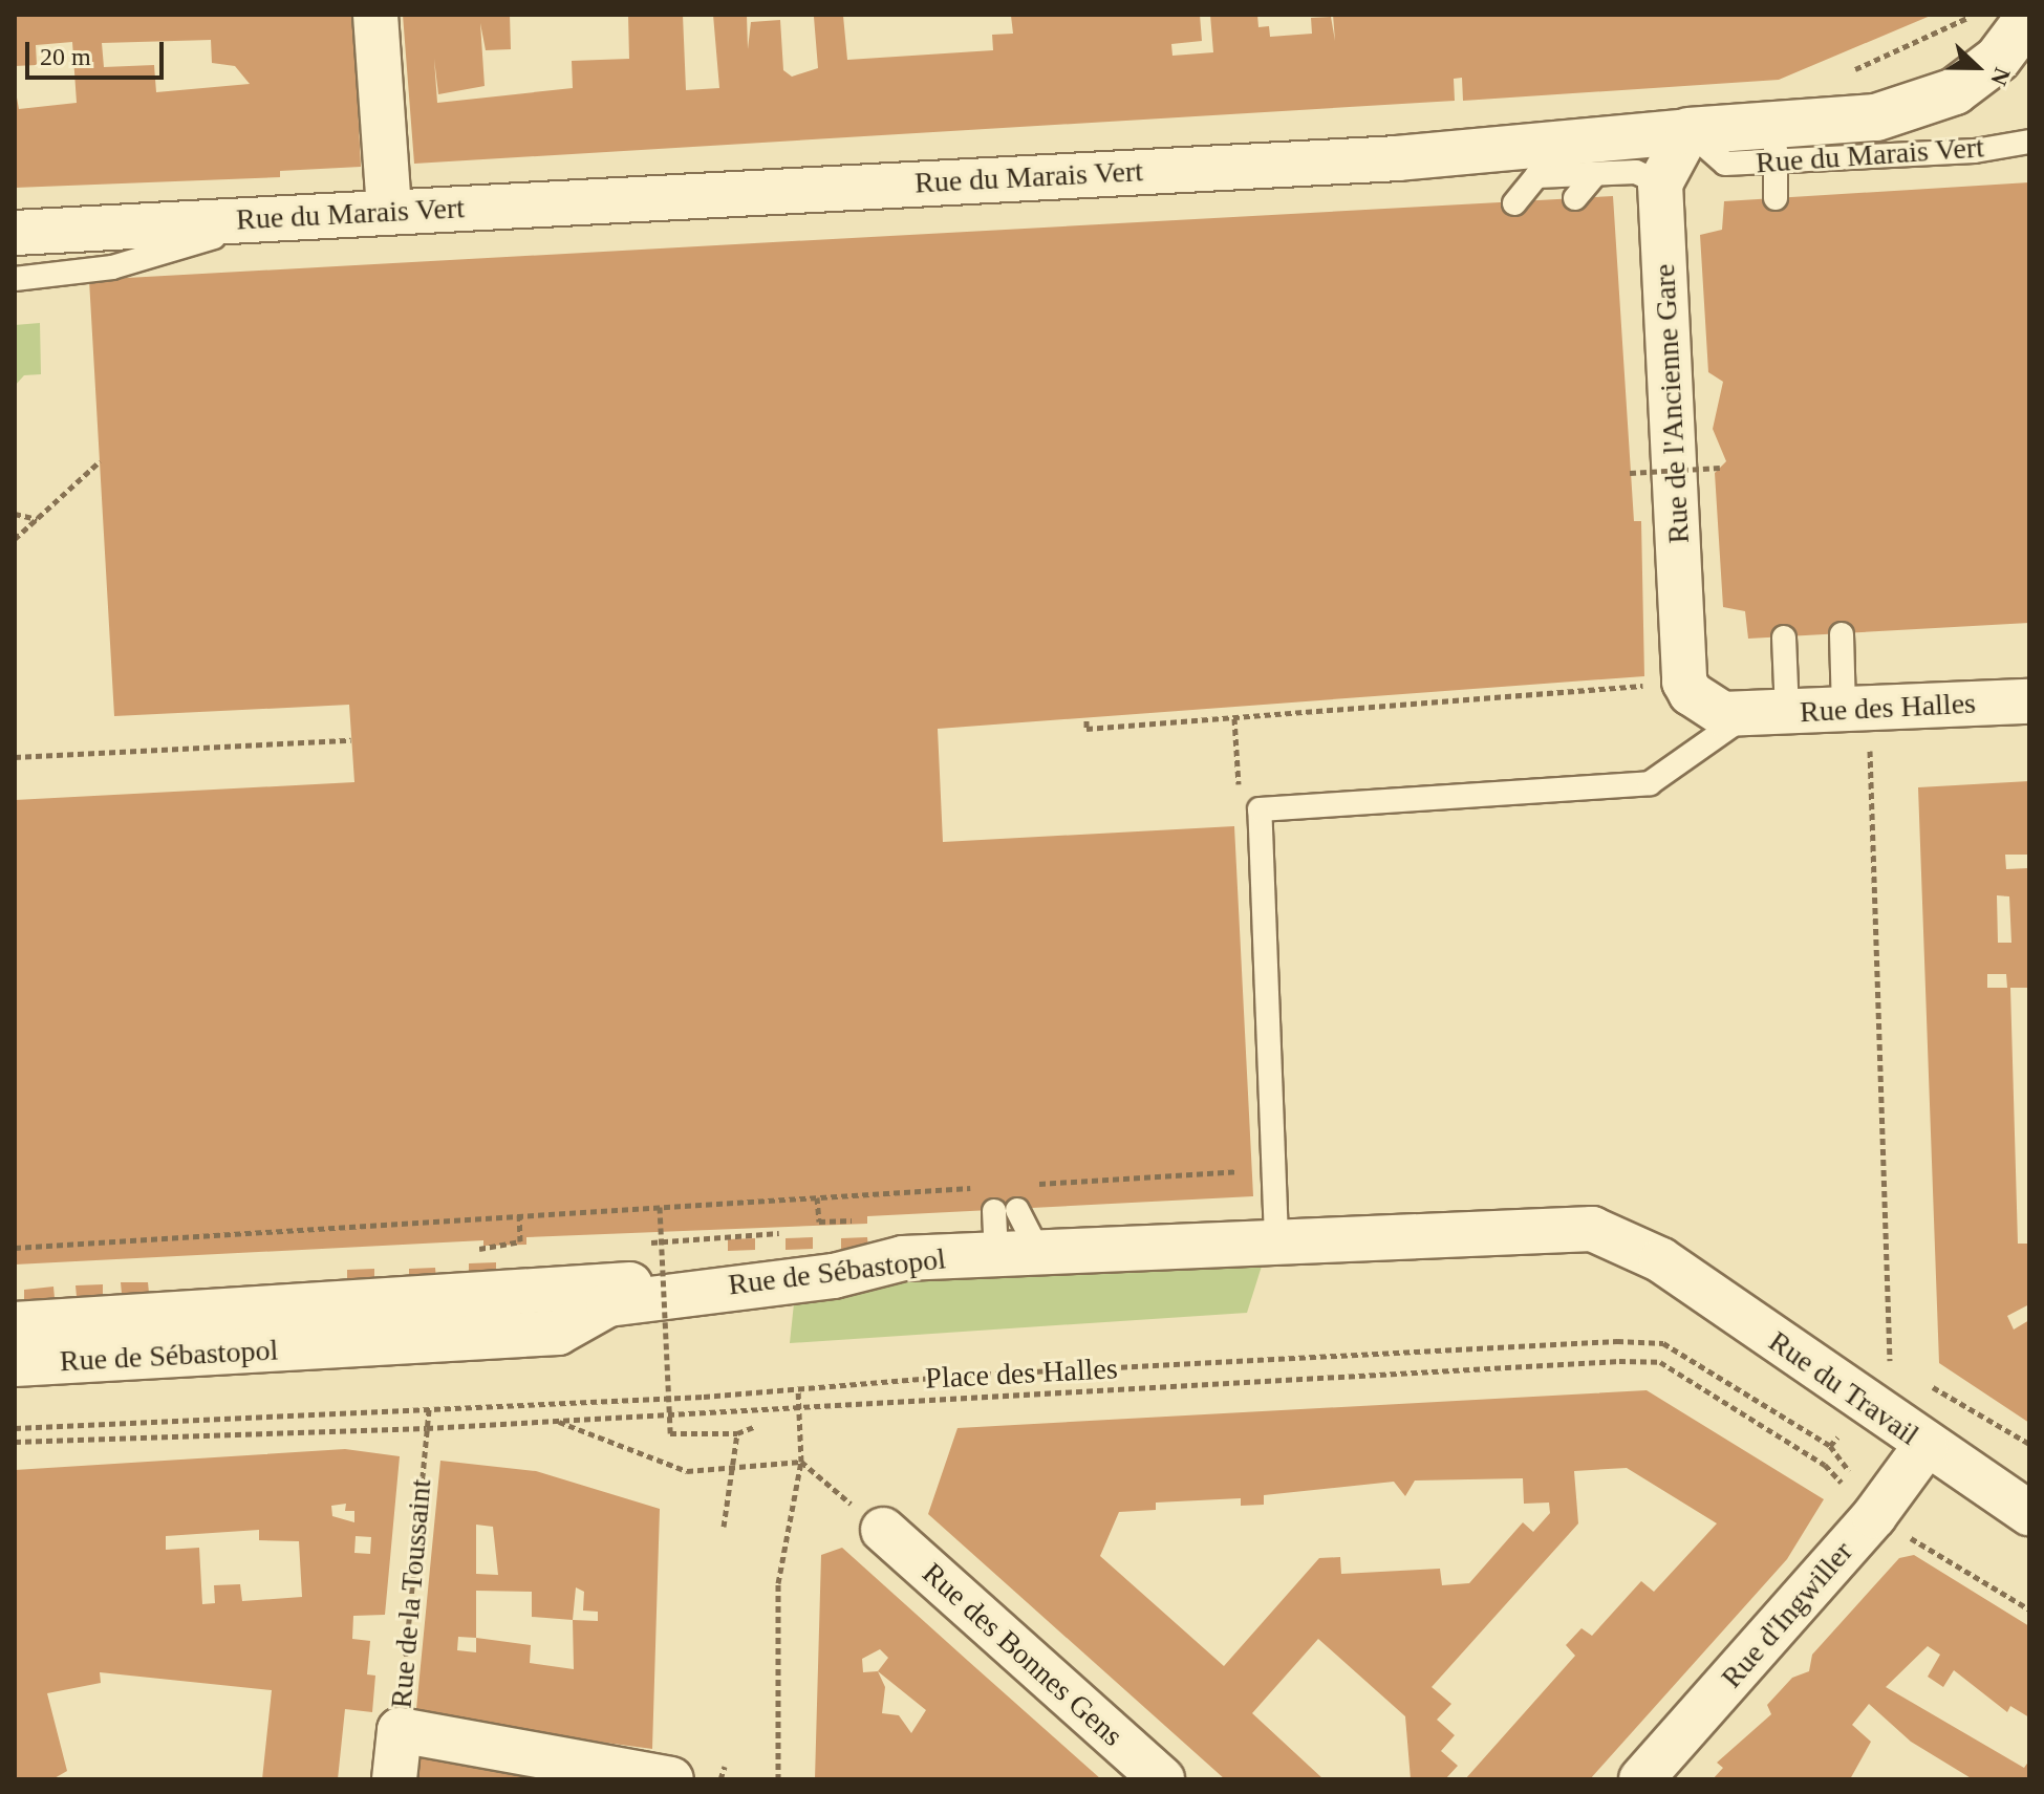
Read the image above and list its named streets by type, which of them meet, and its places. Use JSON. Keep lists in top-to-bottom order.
{
  "streets": {
    "street": [
      "Rue du Marais Vert",
      "Rue de l'Ancienne Gare",
      "Rue des Halles",
      "Rue de Sébastopol",
      "Rue du Travail",
      "Rue de la Toussaint",
      "Rue d'Ingwiller",
      "Rue des Bonnes Gens"
    ],
    "path": ["Place des Halles"]
  },
  "crossings": [
    ["Rue de Sébastopol", "Rue du Travail"],
    ["Place des Halles", "Rue du Travail"],
    ["Place des Halles", "Rue de la Toussaint"],
    ["Place des Halles", "Rue d'Ingwiller"],
    ["Rue du Travail", "Rue d'Ingwiller"]
  ],
  "scale_bar": "20 m",
  "north": "right"
}
